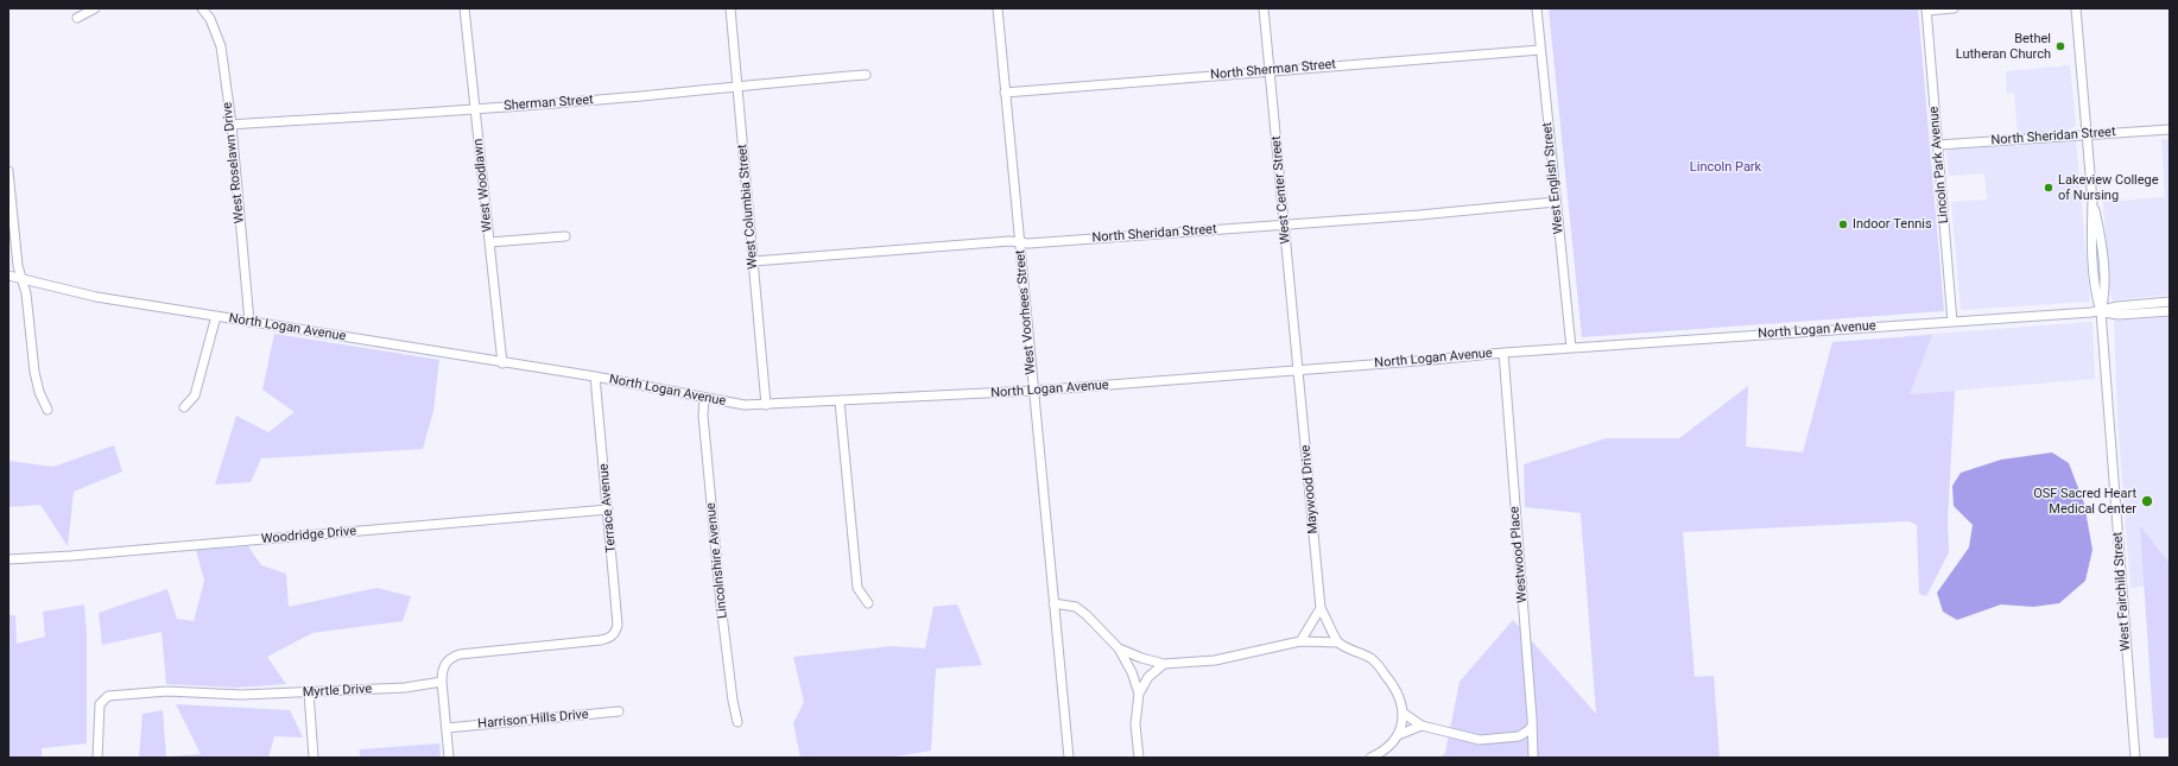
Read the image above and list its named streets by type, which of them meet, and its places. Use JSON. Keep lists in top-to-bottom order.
{
  "streets": {
    "street": [
      "North Sherman Street",
      "Sherman Street",
      "North Sheridan Street",
      "West Roselawn Drive",
      "Lincoln Park Avenue",
      "West English Street",
      "West Woodlawn",
      "West Center Street",
      "West Columbia Street",
      "West Voorhees Street",
      "North Logan Avenue",
      "Maywood Drive",
      "Terrace Avenue",
      "Woodridge Drive",
      "Westwood Place",
      "Lincolnshire Avenue",
      "West Fairchild Street",
      "Myrtle Drive",
      "Harrison Hills Drive"
    ]
  },
  "crossings": [
    ["North Sherman Street", "West English Street"],
    ["North Sherman Street", "West Center Street"],
    ["North Sherman Street", "West Voorhees Street"],
    ["Sherman Street", "West Roselawn Drive"],
    ["Sherman Street", "West Woodlawn"],
    ["Sherman Street", "West Columbia Street"],
    ["North Sheridan Street", "Lincoln Park Avenue"],
    ["North Sheridan Street", "West English Street"],
    ["North Sheridan Street", "West Center Street"],
    ["North Sheridan Street", "West Columbia Street"],
    ["North Sheridan Street", "West Voorhees Street"],
    ["North Sheridan Street", "West Fairchild Street"],
    ["West Roselawn Drive", "North Logan Avenue"],
    ["Lincoln Park Avenue", "North Logan Avenue"],
    ["West English Street", "North Logan Avenue"],
    ["West Woodlawn", "North Logan Avenue"],
    ["West Center Street", "North Logan Avenue"],
    ["West Center Street", "Maywood Drive"],
    ["West Columbia Street", "North Logan Avenue"],
    ["West Voorhees Street", "North Logan Avenue"],
    ["North Logan Avenue", "Maywood Drive"],
    ["North Logan Avenue", "Terrace Avenue"],
    ["North Logan Avenue", "Westwood Place"],
    ["North Logan Avenue", "Lincolnshire Avenue"],
    ["North Logan Avenue", "West Fairchild Street"],
    ["Terrace Avenue", "Woodridge Drive"],
    ["Terrace Avenue", "Myrtle Drive"]
  ],
  "parks": ["Lincoln Park"],
  "places": [
    "Bethel Lutheran Church",
    "Lakeview College of Nursing",
    "Indoor Tennis",
    "OSF Sacred Heart Medical Center"
  ]
}
